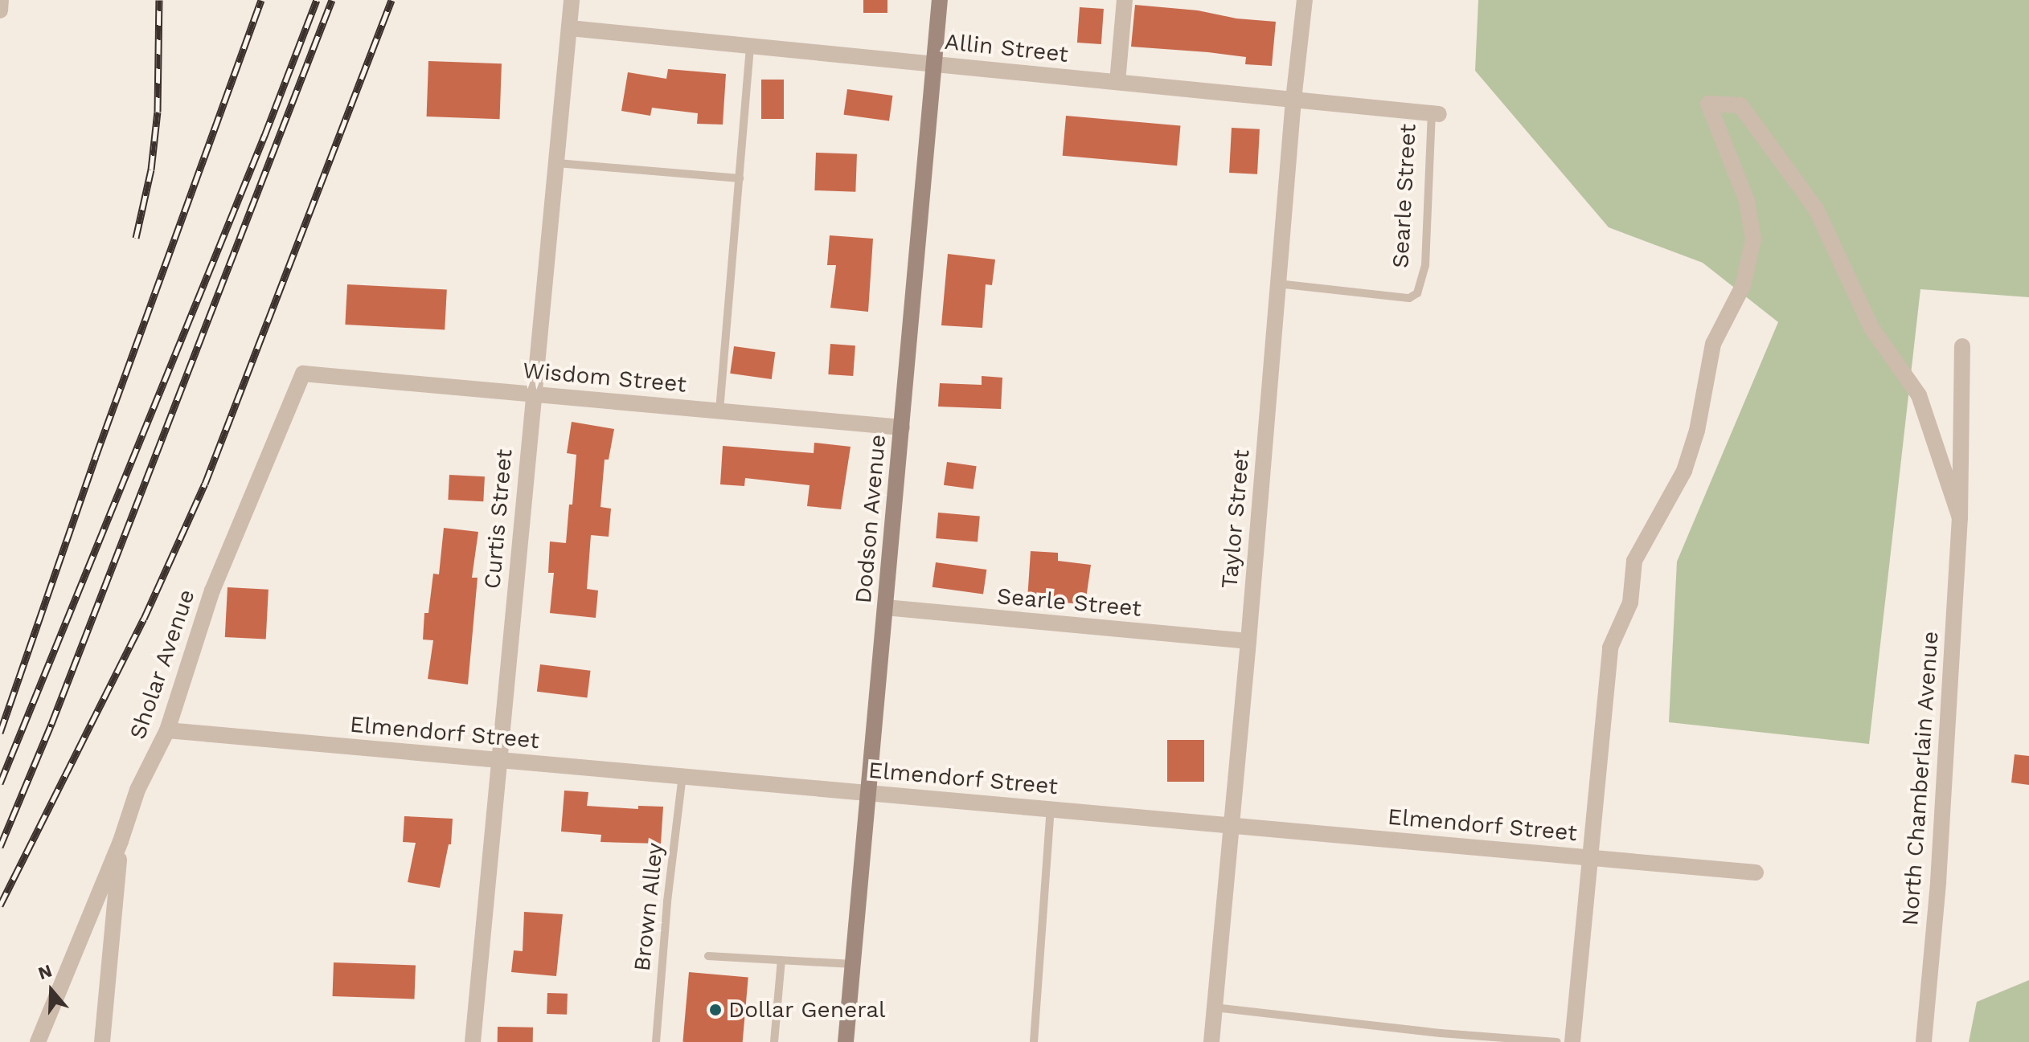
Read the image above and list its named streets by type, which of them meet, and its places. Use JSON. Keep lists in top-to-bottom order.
{
  "streets": {
    "street": [
      "Allin Street",
      "Searle Street",
      "Wisdom Street",
      "Curtis Street",
      "Dodson Avenue",
      "Taylor Street",
      "Sholar Avenue",
      "Elmendorf Street",
      "North Chamberlain Avenue"
    ],
    "lane": ["Brown Alley"]
  },
  "crossings": [
    ["Allin Street", "Searle Street"],
    ["Allin Street", "Curtis Street"],
    ["Allin Street", "Dodson Avenue"],
    ["Allin Street", "Taylor Street"],
    ["Searle Street", "Dodson Avenue"],
    ["Searle Street", "Taylor Street"],
    ["Wisdom Street", "Curtis Street"],
    ["Wisdom Street", "Dodson Avenue"],
    ["Wisdom Street", "Sholar Avenue"],
    ["Curtis Street", "Elmendorf Street"],
    ["Dodson Avenue", "Elmendorf Street"],
    ["Taylor Street", "Elmendorf Street"],
    ["Sholar Avenue", "Elmendorf Street"],
    ["Elmendorf Street", "North Chamberlain Avenue"],
    ["Elmendorf Street", "Brown Alley"]
  ],
  "places": ["Dollar General"],
  "north": "top"
}
